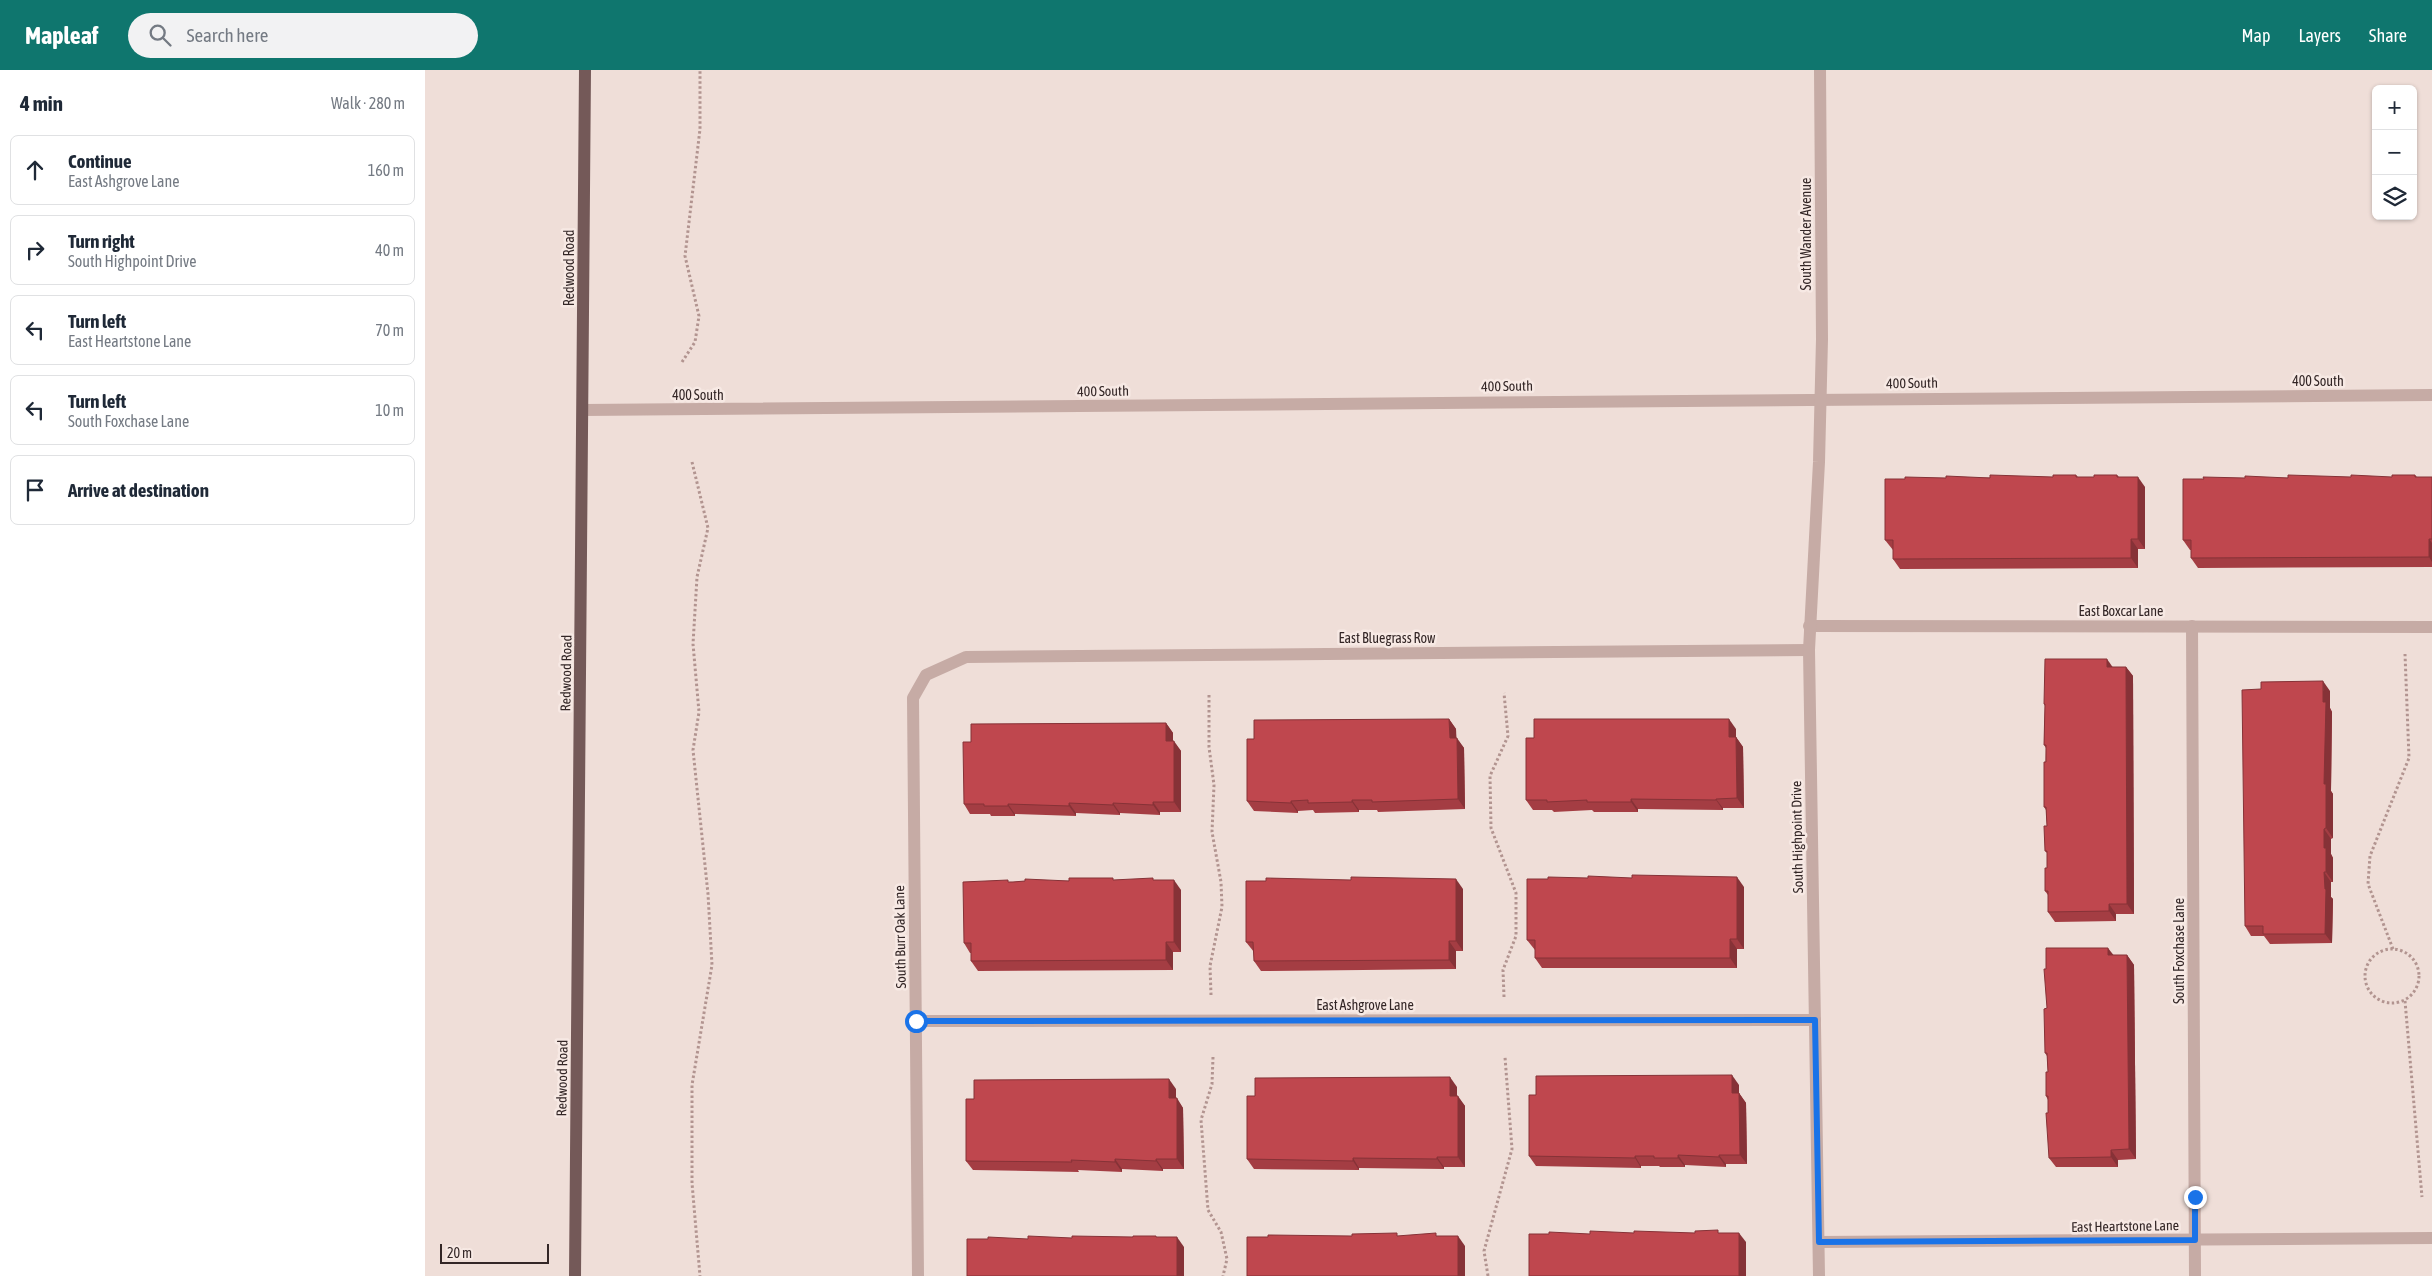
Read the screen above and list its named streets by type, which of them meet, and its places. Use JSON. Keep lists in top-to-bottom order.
{
  "streets": {
    "main road": ["Redwood Road"],
    "street": [
      "South Wander Avenue",
      "400 South",
      "East Boxcar Lane",
      "East Bluegrass Row",
      "South Highpoint Drive",
      "South Burr Oak Lane",
      "South Foxchase Lane",
      "East Ashgrove Lane",
      "East Heartstone Lane"
    ]
  },
  "crossings": [
    ["South Wander Avenue", "400 South"],
    ["South Wander Avenue", "South Highpoint Drive"],
    ["Redwood Road", "400 South"],
    ["400 South", "South Highpoint Drive"],
    ["East Boxcar Lane", "South Highpoint Drive"],
    ["East Boxcar Lane", "South Foxchase Lane"],
    ["East Bluegrass Row", "South Highpoint Drive"],
    ["East Bluegrass Row", "South Burr Oak Lane"],
    ["South Highpoint Drive", "East Ashgrove Lane"],
    ["South Highpoint Drive", "East Heartstone Lane"],
    ["South Burr Oak Lane", "East Ashgrove Lane"],
    ["South Foxchase Lane", "East Heartstone Lane"]
  ],
  "scale_bar": "20 m",
  "page": {
    "header": "Mapleaf",
    "search": "Search here",
    "nav": ["Map", "Layers", "Share"],
    "heading": ["4 min", "Walk · 280 m"],
    "map_buttons": ["+", "−"],
    "list": [
      ["Continue", "East Ashgrove Lane", "160 m"],
      ["Turn right", "South Highpoint Drive", "40 m"],
      ["Turn left", "East Heartstone Lane", "70 m"],
      ["Turn left", "South Foxchase Lane", "10 m"],
      "Arrive at destination"
    ],
    "scale": "20 m"
  }
}
